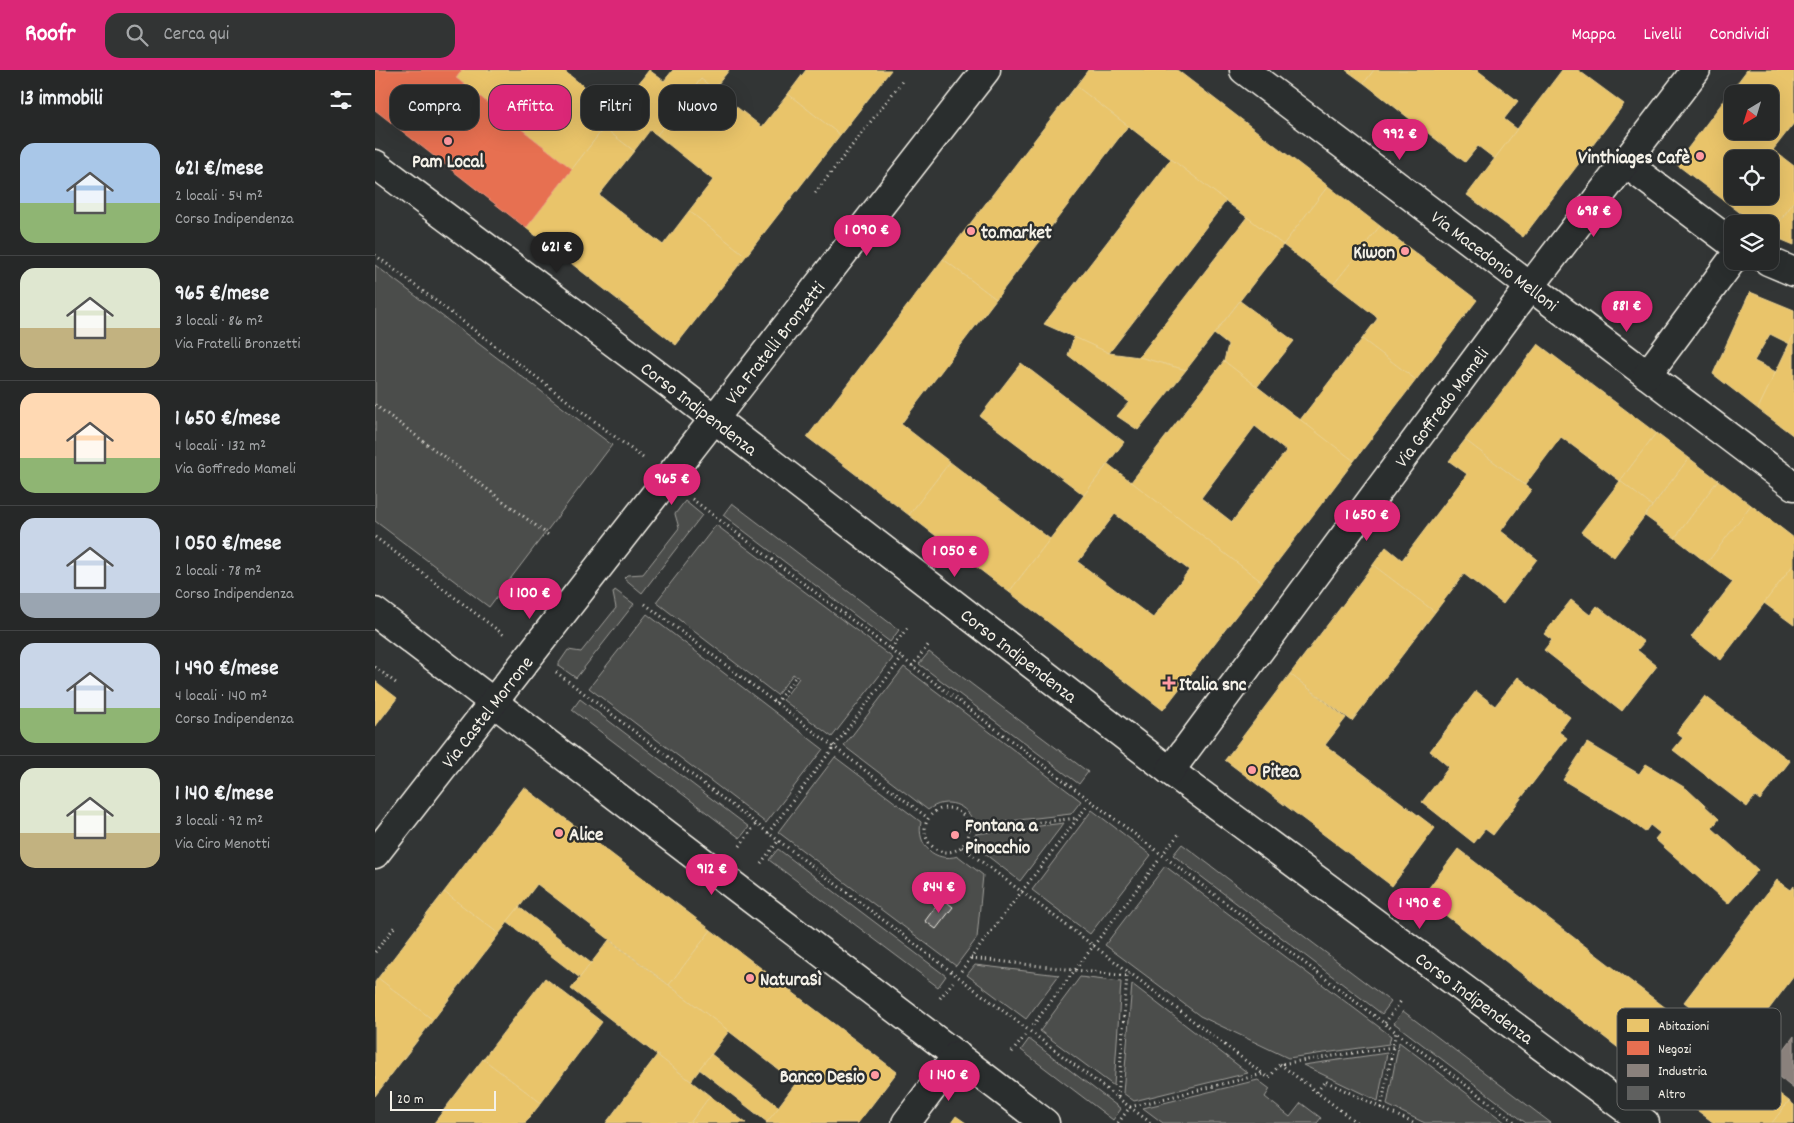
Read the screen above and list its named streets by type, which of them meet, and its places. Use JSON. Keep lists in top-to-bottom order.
{
  "streets": {
    "street": [
      "Via Macedonio Melloni",
      "Via Fratelli Bronzetti",
      "Via Goffredo Mameli",
      "Corso Indipendenza",
      "Via Castel Morrone"
    ]
  },
  "crossings": [
    ["Via Macedonio Melloni", "Via Goffredo Mameli"],
    ["Via Fratelli Bronzetti", "Corso Indipendenza"],
    ["Via Fratelli Bronzetti", "Via Castel Morrone"],
    ["Via Goffredo Mameli", "Corso Indipendenza"]
  ],
  "places": {
    "other": [
      "Pam Local",
      "Vinthiages Cafè",
      "to.market",
      "Kiwon",
      "Pitea",
      "Alice",
      "Fontana a Pinocchio",
      "NaturaSì",
      "Banco Desio"
    ],
    "health": ["Italia snc"]
  },
  "legend": [
    "Abitazioni",
    "Negozi",
    "Industria",
    "Altro"
  ],
  "scale_bar": "20 m",
  "north": "bottom left",
  "page": {
    "header": "Roofr",
    "search": "Cerca qui",
    "nav": ["Mappa", "Livelli", "Condividi"],
    "heading": "13 immobili",
    "chip": [
      "Compra",
      "Affitta",
      "Filtri",
      "Nuovo"
    ],
    "price": [
      "992 €",
      "698 €",
      "1 090 €",
      "621 €",
      "881 €",
      "965 €",
      "1 650 €",
      "1 050 €",
      "1 100 €",
      "912 €",
      "844 €",
      "1 490 €",
      "1 140 €"
    ],
    "list": [
      {
        "name": "621 €/mese",
        "note": "2 locali · 54 m² · Corso Indipendenza"
      },
      {
        "name": "965 €/mese",
        "note": "3 locali · 86 m² · Via Fratelli Bronzetti"
      },
      {
        "name": "1 650 €/mese",
        "note": "4 locali · 132 m² · Via Goffredo Mameli"
      },
      {
        "name": "1 050 €/mese",
        "note": "2 locali · 78 m² · Corso Indipendenza"
      },
      {
        "name": "1 490 €/mese",
        "note": "4 locali · 140 m² · Corso Indipendenza"
      },
      {
        "name": "1 140 €/mese",
        "note": "3 locali · 92 m² · Via Ciro Menotti"
      }
    ],
    "scale": "20 m"
  }
}
